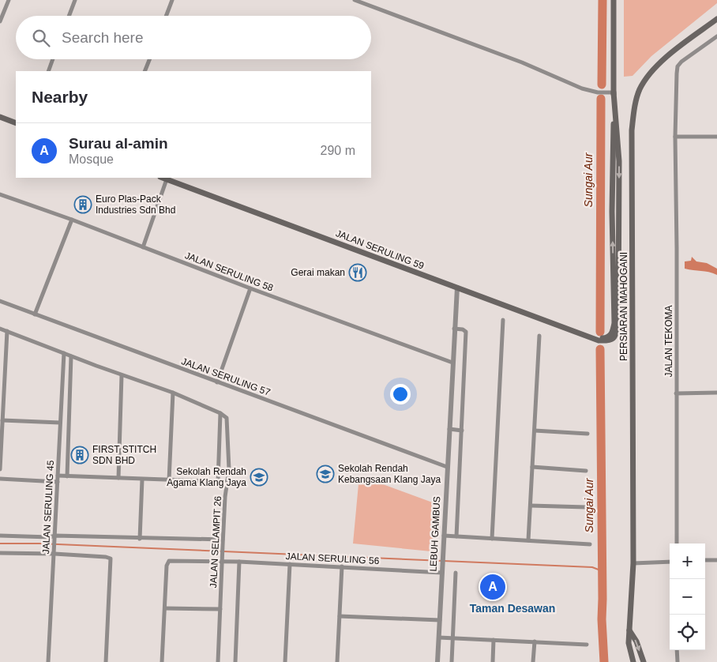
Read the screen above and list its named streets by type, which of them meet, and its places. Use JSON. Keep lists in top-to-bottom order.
{
  "streets": {
    "main road": ["JALAN SERULING 59", "PERSIARAN MAHOGANI"],
    "street": [
      "JALAN SERULING 58",
      "JALAN TEKOMA",
      "JALAN SERULING 57",
      "JALAN SERULING 45",
      "LEBUH GAMBUS",
      "JALAN SELAMPIT 26",
      "JALAN SERULING 56"
    ]
  },
  "crossings": [
    ["JALAN SERULING 59", "LEBUH GAMBUS"],
    ["JALAN SERULING 58", "LEBUH GAMBUS"],
    ["JALAN SERULING 57", "LEBUH GAMBUS"],
    ["LEBUH GAMBUS", "JALAN SERULING 56"],
    ["JALAN SELAMPIT 26", "JALAN SERULING 56"]
  ],
  "districts": ["Taman Desawan"],
  "water": ["Sungai Aur"],
  "places": {
    "building": ["Euro Plas-Pack Industries Sdn Bhd", "FIRST STITCH SDN BHD"],
    "restaurant": ["Gerai makan"],
    "school or university": ["Sekolah Rendah Kebangsaan Klang Jaya", "Sekolah Rendah Agama Klang Jaya"]
  },
  "page": {
    "search": "Search here",
    "heading": "Nearby",
    "list": [
      {
        "mark": "A",
        "name": "Surau al-amin",
        "note": "Mosque",
        "value": "290 m"
      }
    ],
    "map_buttons": ["+", "−"],
    "pins": "A"
  }
}
